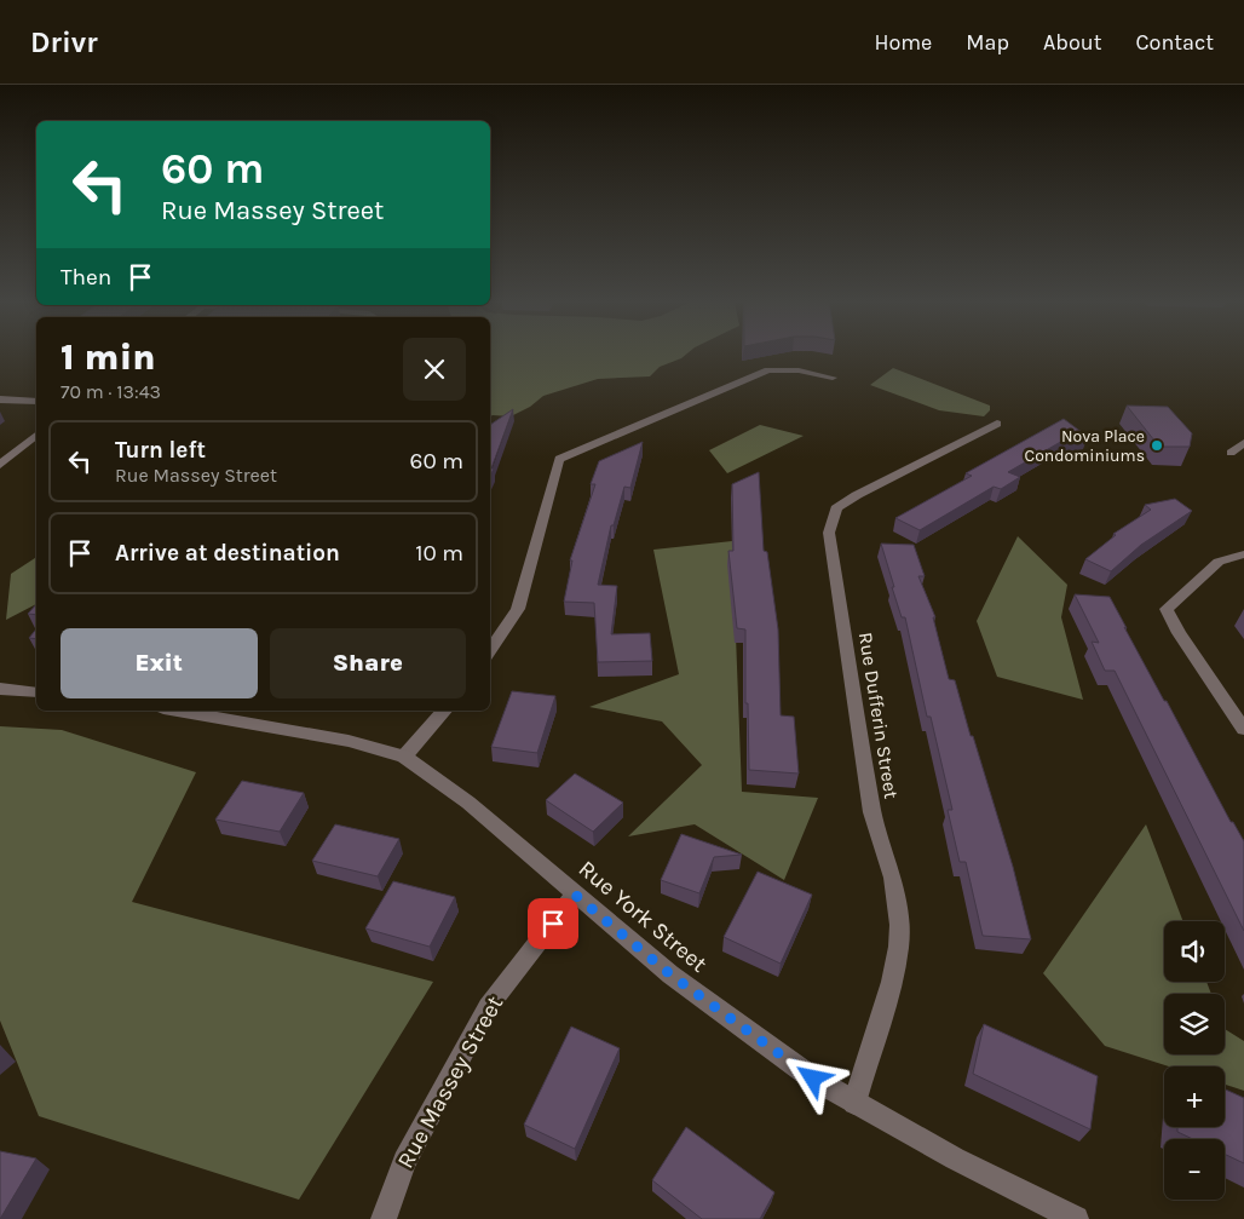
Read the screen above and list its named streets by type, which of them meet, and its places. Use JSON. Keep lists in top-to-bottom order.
{
  "streets": {
    "street": ["Rue Dufferin Street", "Rue York Street", "Rue Massey Street"]
  },
  "crossings": [
    ["Rue Dufferin Street", "Rue York Street"],
    ["Rue York Street", "Rue Massey Street"]
  ],
  "places": ["Nova Place Condominiums"],
  "page": {
    "header": "Drivr",
    "nav": [
      "Home",
      "Map",
      "About",
      "Contact"
    ],
    "turn": ["60 m", "Rue Massey Street"],
    "then": "Then",
    "heading": ["1 min", "70 m · 13:43"],
    "list": [
      {
        "name": "Turn left",
        "note": "Rue Massey Street",
        "value": "60 m"
      },
      {
        "name": "Arrive at destination",
        "value": "10 m"
      }
    ],
    "buttons": ["Exit", "Share"],
    "map_buttons": ["+", "−"]
  }
}
